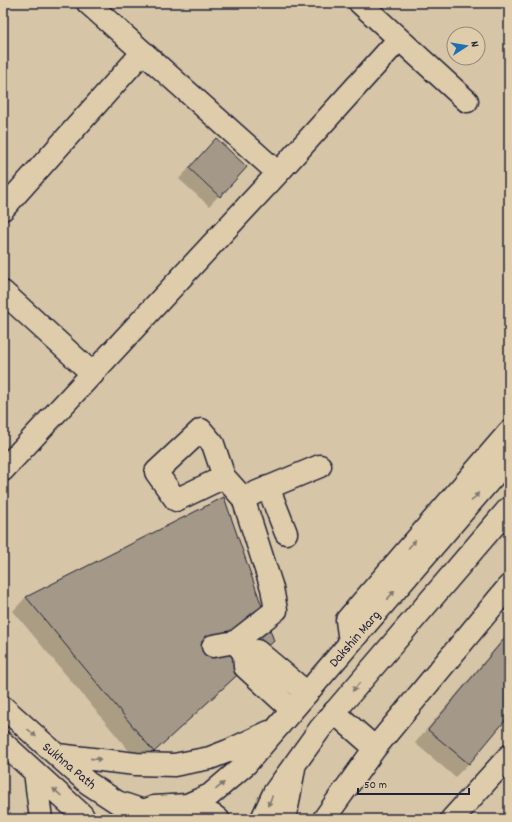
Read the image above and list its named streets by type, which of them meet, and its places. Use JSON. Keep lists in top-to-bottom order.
{
  "streets": {
    "street": ["Dakshin Marg", "Sukhna Path"]
  },
  "scale_bar": "50 m",
  "north": "right"
}
